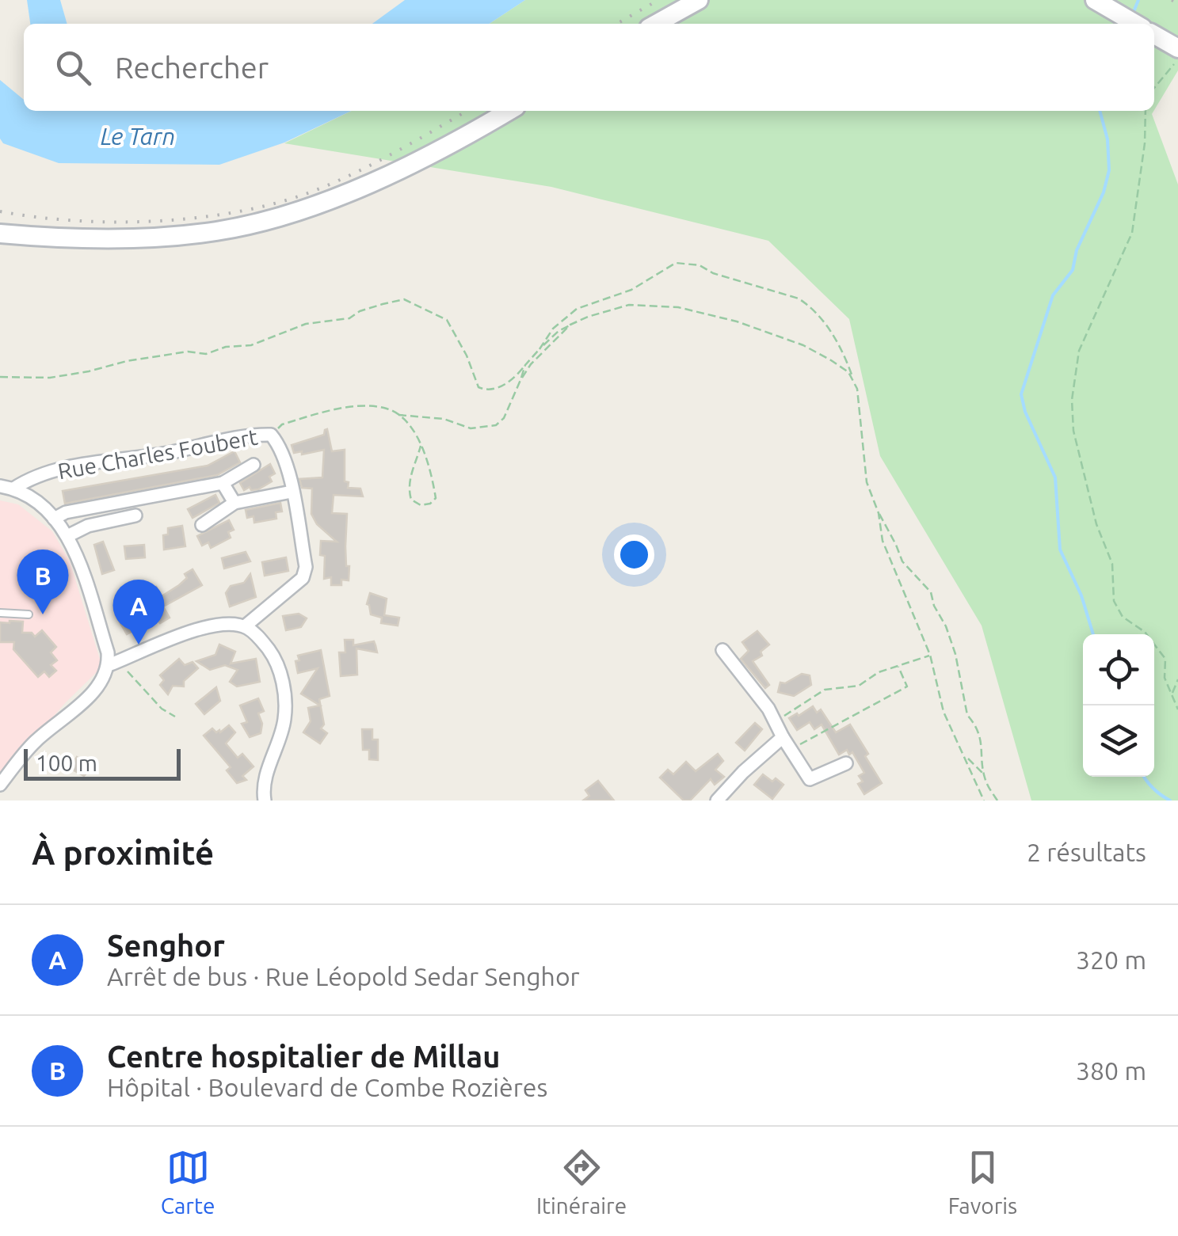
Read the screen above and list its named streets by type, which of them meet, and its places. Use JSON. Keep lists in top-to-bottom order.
{
  "streets": {
    "street": ["Rue Charles Foubert"]
  },
  "water": ["Le Tarn"],
  "scale_bar": "100 m",
  "page": {
    "search": "Rechercher",
    "pins": ["B", "A"],
    "scale": "100 m",
    "heading": ["À proximité", "2 résultats"],
    "list": [
      {
        "mark": "A",
        "name": "Senghor",
        "note": "Arrêt de bus · Rue Léopold Sedar Senghor",
        "value": "320 m"
      },
      {
        "mark": "B",
        "name": "Centre hospitalier de Millau",
        "note": "Hôpital · Boulevard de Combe Rozières",
        "value": "380 m"
      }
    ],
    "nav": ["Carte", "Itinéraire", "Favoris"]
  }
}
